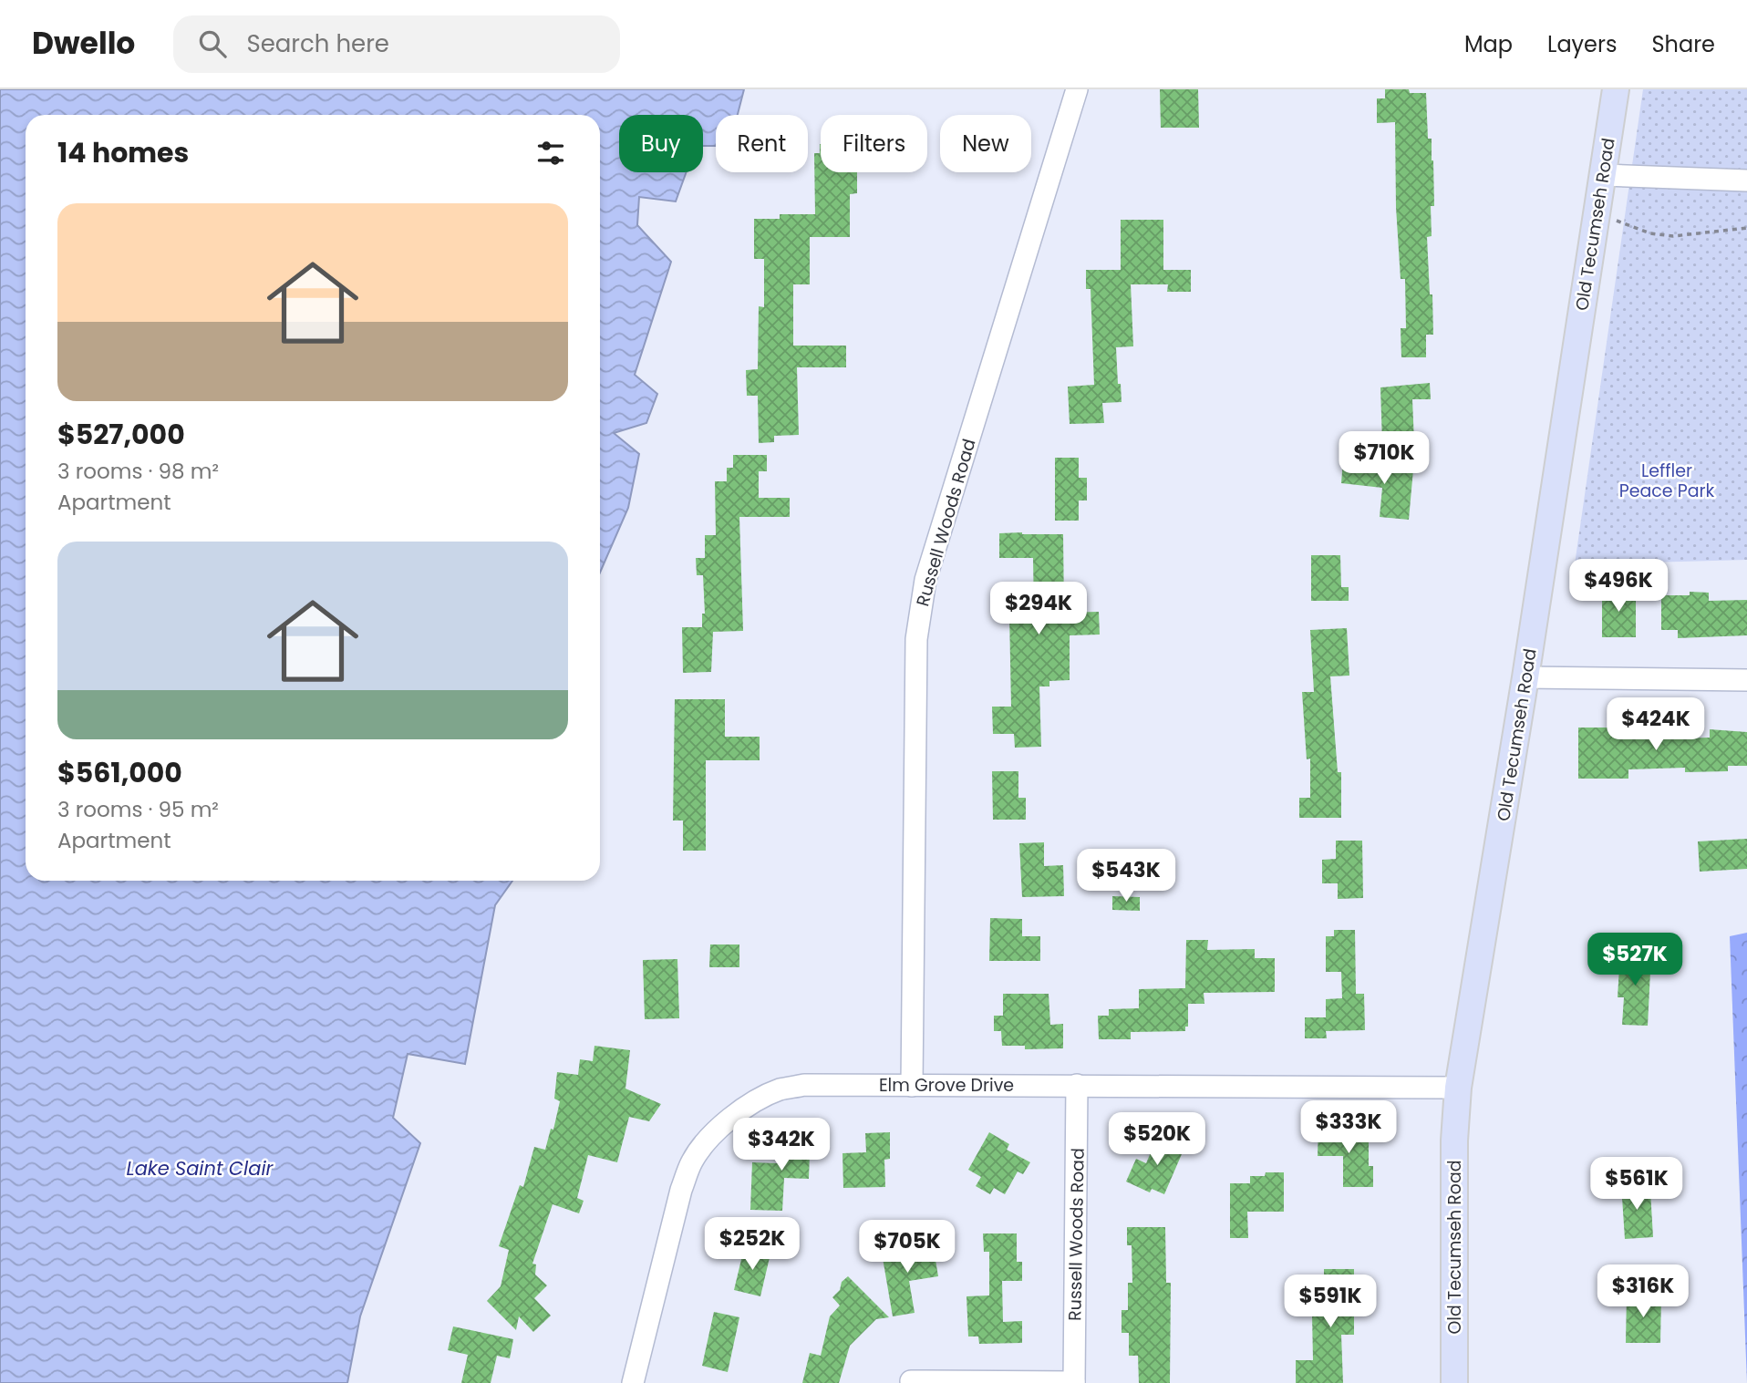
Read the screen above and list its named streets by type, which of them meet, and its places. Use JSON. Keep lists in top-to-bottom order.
{
  "streets": {
    "main road": ["Old Tecumseh Road"],
    "street": ["Russell Woods Road", "Elm Grove Drive"]
  },
  "crossings": [
    ["Old Tecumseh Road", "Elm Grove Drive"],
    ["Russell Woods Road", "Elm Grove Drive"]
  ],
  "water": ["Lake Saint Clair"],
  "parks": ["Leffler Peace Park"],
  "page": {
    "header": "Dwello",
    "search": "Search here",
    "nav": ["Map", "Layers", "Share"],
    "chip": [
      "Buy",
      "Rent",
      "Filters",
      "New"
    ],
    "heading": "14 homes",
    "list": [
      {
        "name": "$527,000",
        "note": "3 rooms · 98 m² · Apartment"
      },
      {
        "name": "$561,000",
        "note": "3 rooms · 95 m² · Apartment"
      }
    ],
    "price": [
      "$710K",
      "$496K",
      "$294K",
      "$424K",
      "$543K",
      "$527K",
      "$333K",
      "$520K",
      "$342K",
      "$561K",
      "$252K",
      "$705K",
      "$316K",
      "$591K"
    ]
  }
}
